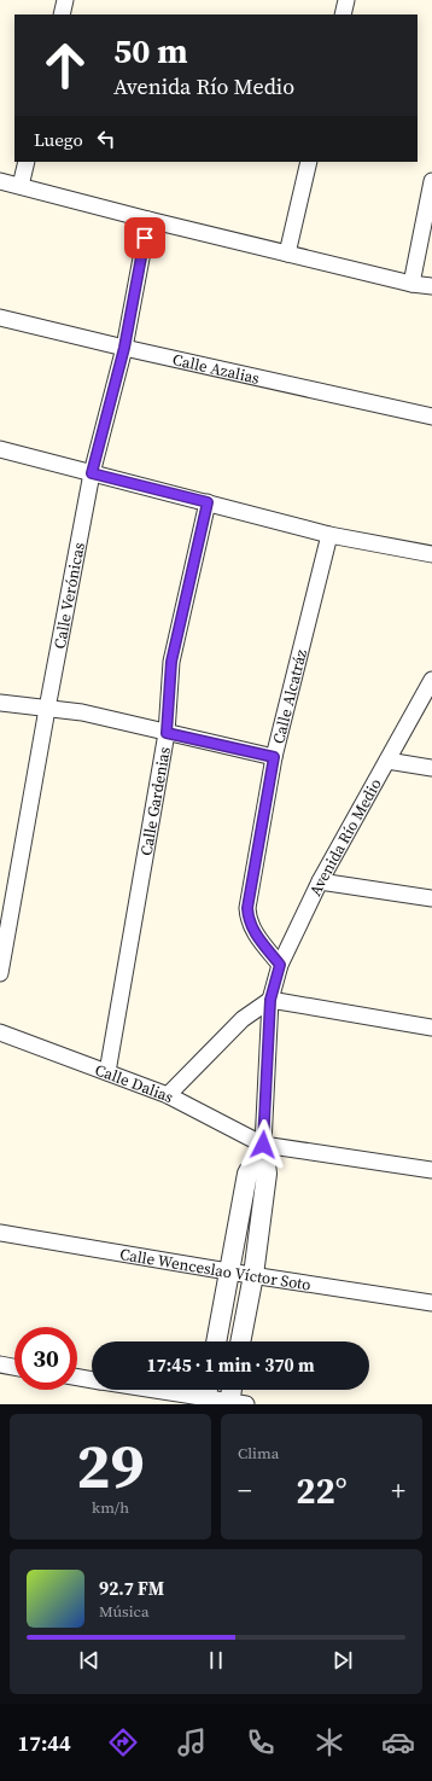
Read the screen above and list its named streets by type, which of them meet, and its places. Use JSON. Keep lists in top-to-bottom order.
{
  "streets": {
    "street": [
      "Calle Azalias",
      "Calle Verónicas",
      "Calle Alcatráz",
      "Calle Gardenias",
      "Avenida Río Medio",
      "Calle Dalias",
      "Calle Wenceslao Víctor Soto"
    ]
  },
  "crossings": [
    ["Calle Azalias", "Calle Verónicas"],
    ["Calle Alcatráz", "Avenida Río Medio"],
    ["Calle Gardenias", "Calle Dalias"],
    ["Avenida Río Medio", "Calle Dalias"]
  ],
  "page": {
    "turn": ["50 m", "Avenida Río Medio"],
    "then": "Luego",
    "limit": "30",
    "trip": "17:45 · 1 min · 370 m",
    "tile": [
      ["29", "km/h"],
      "Clima"
    ],
    "heat": ["−", "22°", "+"],
    "song": ["92.7 FM", "Música"],
    "tabs": "17:44"
  }
}
